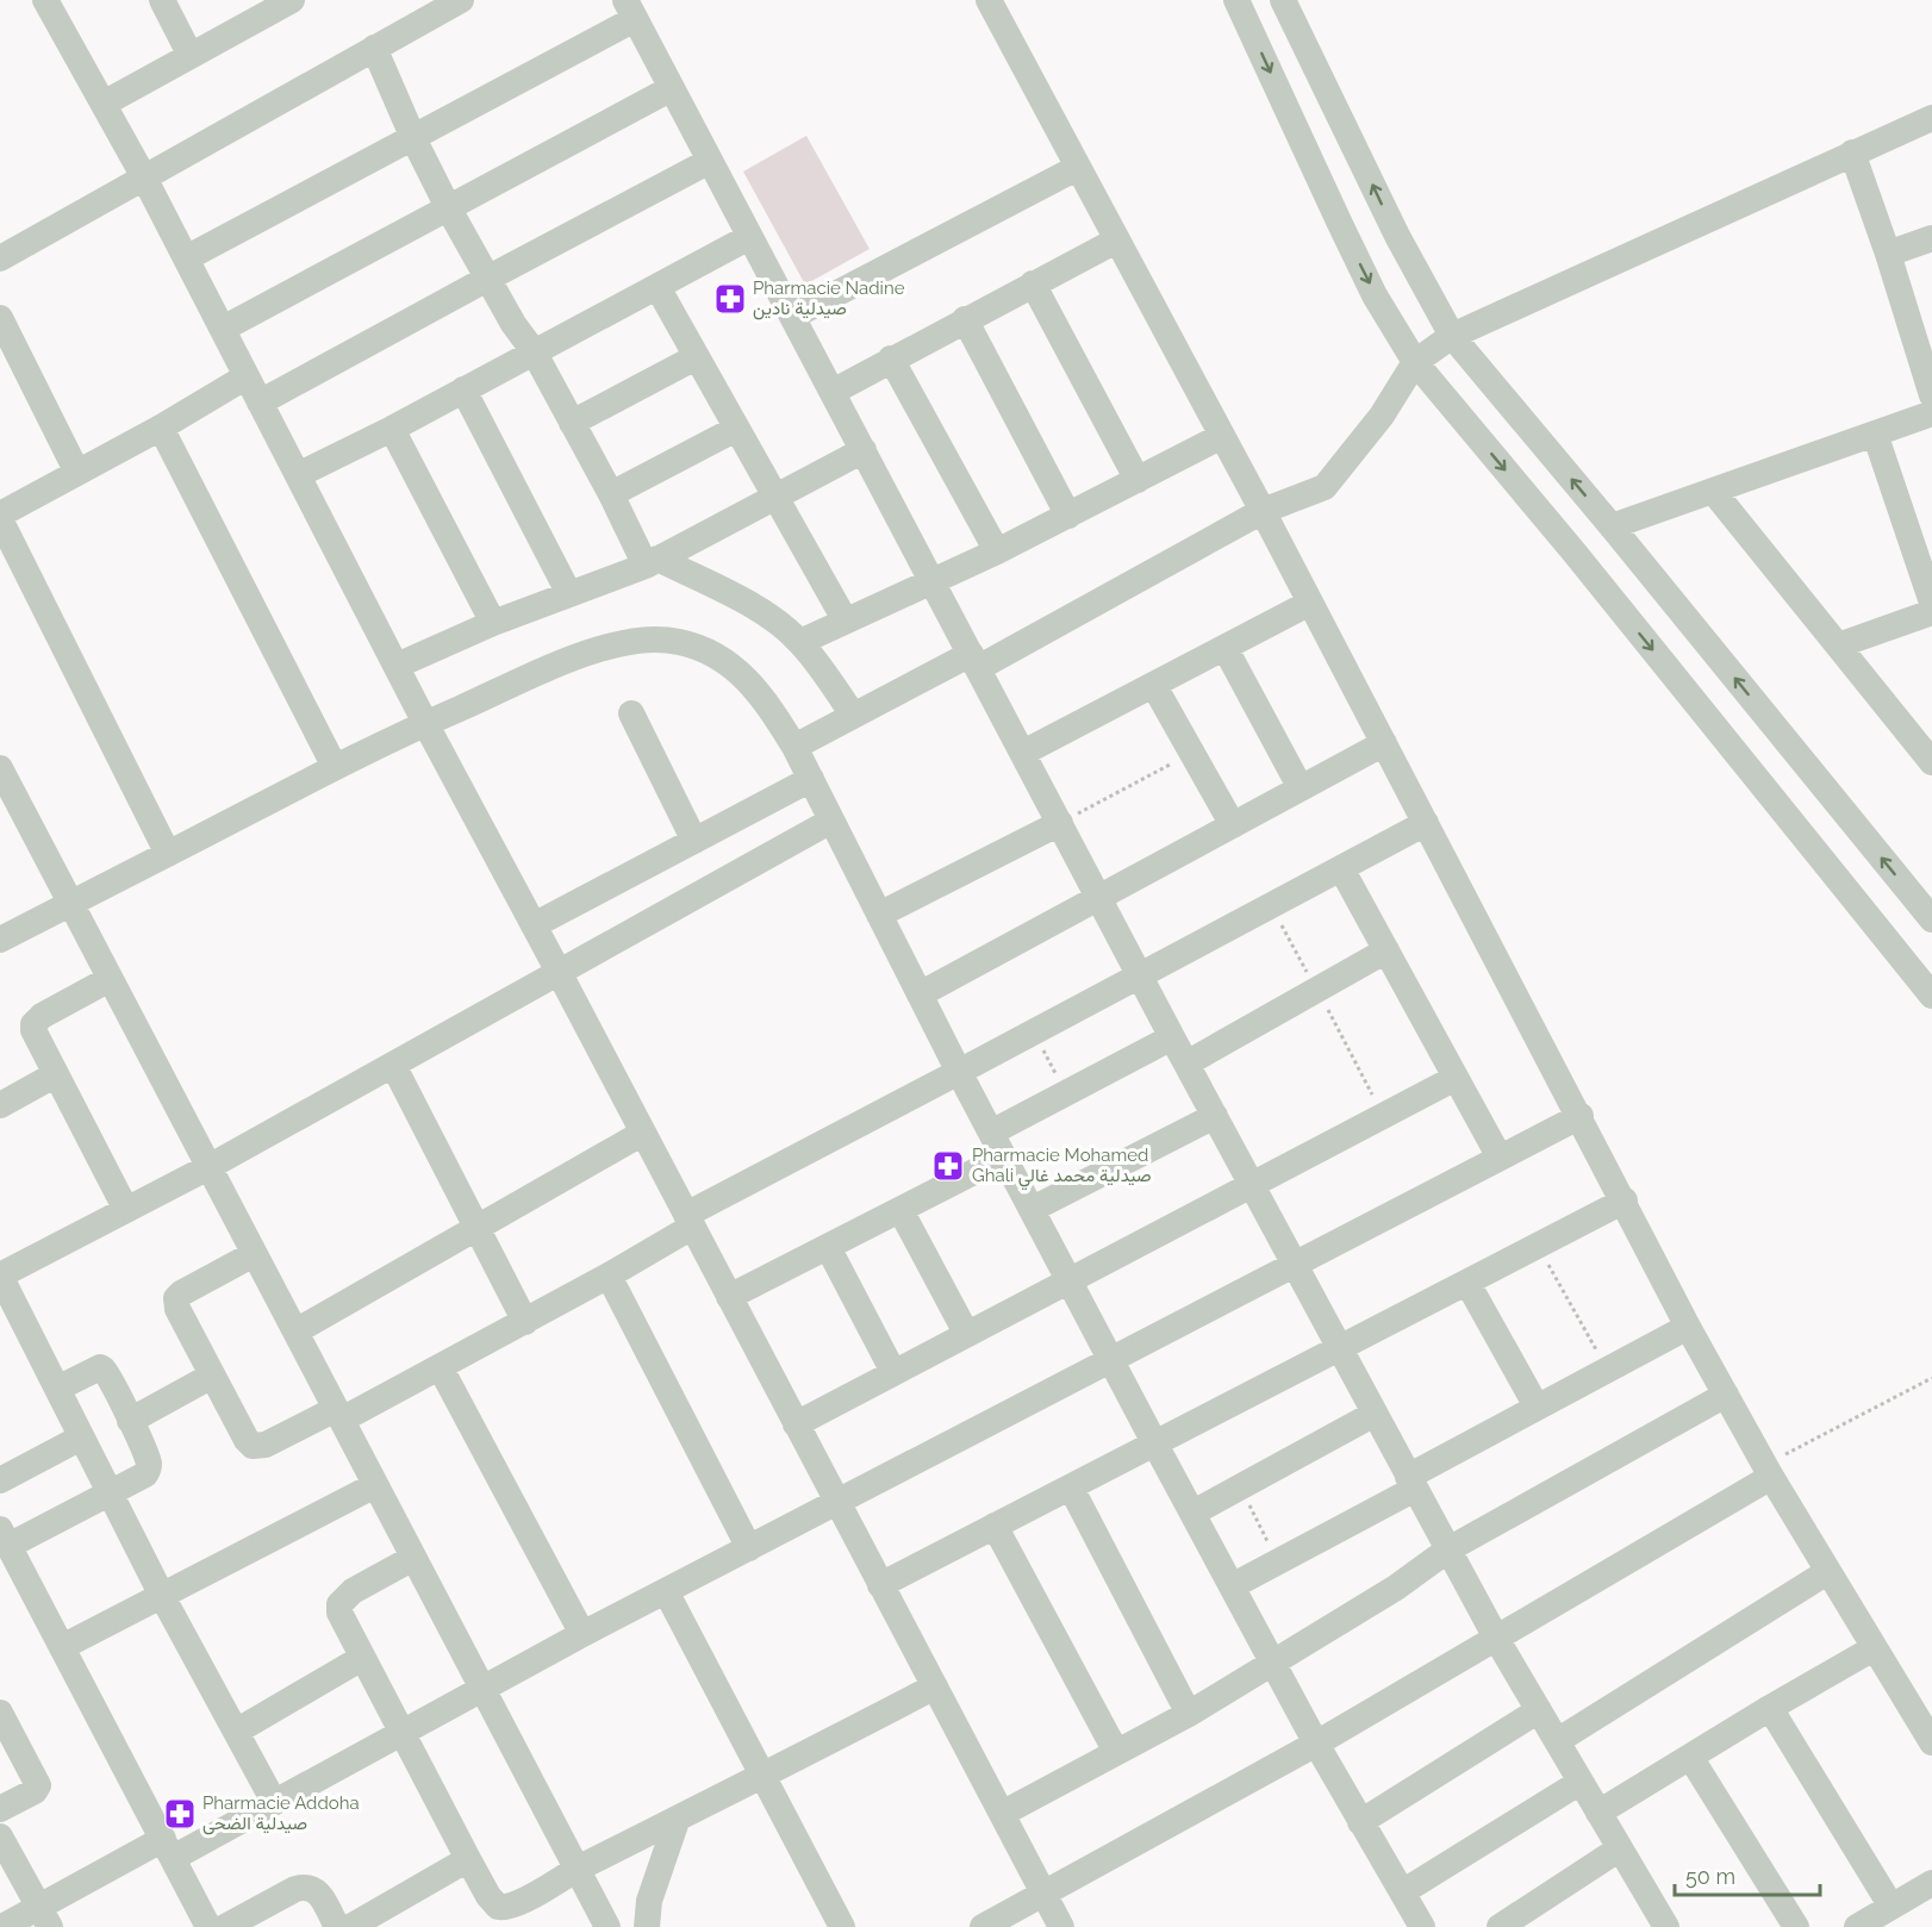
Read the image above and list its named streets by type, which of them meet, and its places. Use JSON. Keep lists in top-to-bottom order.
{
  "places": {
    "pharmacy": ["Pharmacie Nadine صيدلية نادين", "Pharmacie Mohamed Ghali صيدلية محمد غالي", "Pharmacie Addoha صيدلية الضحى"]
  },
  "scale_bar": "50 m"
}
